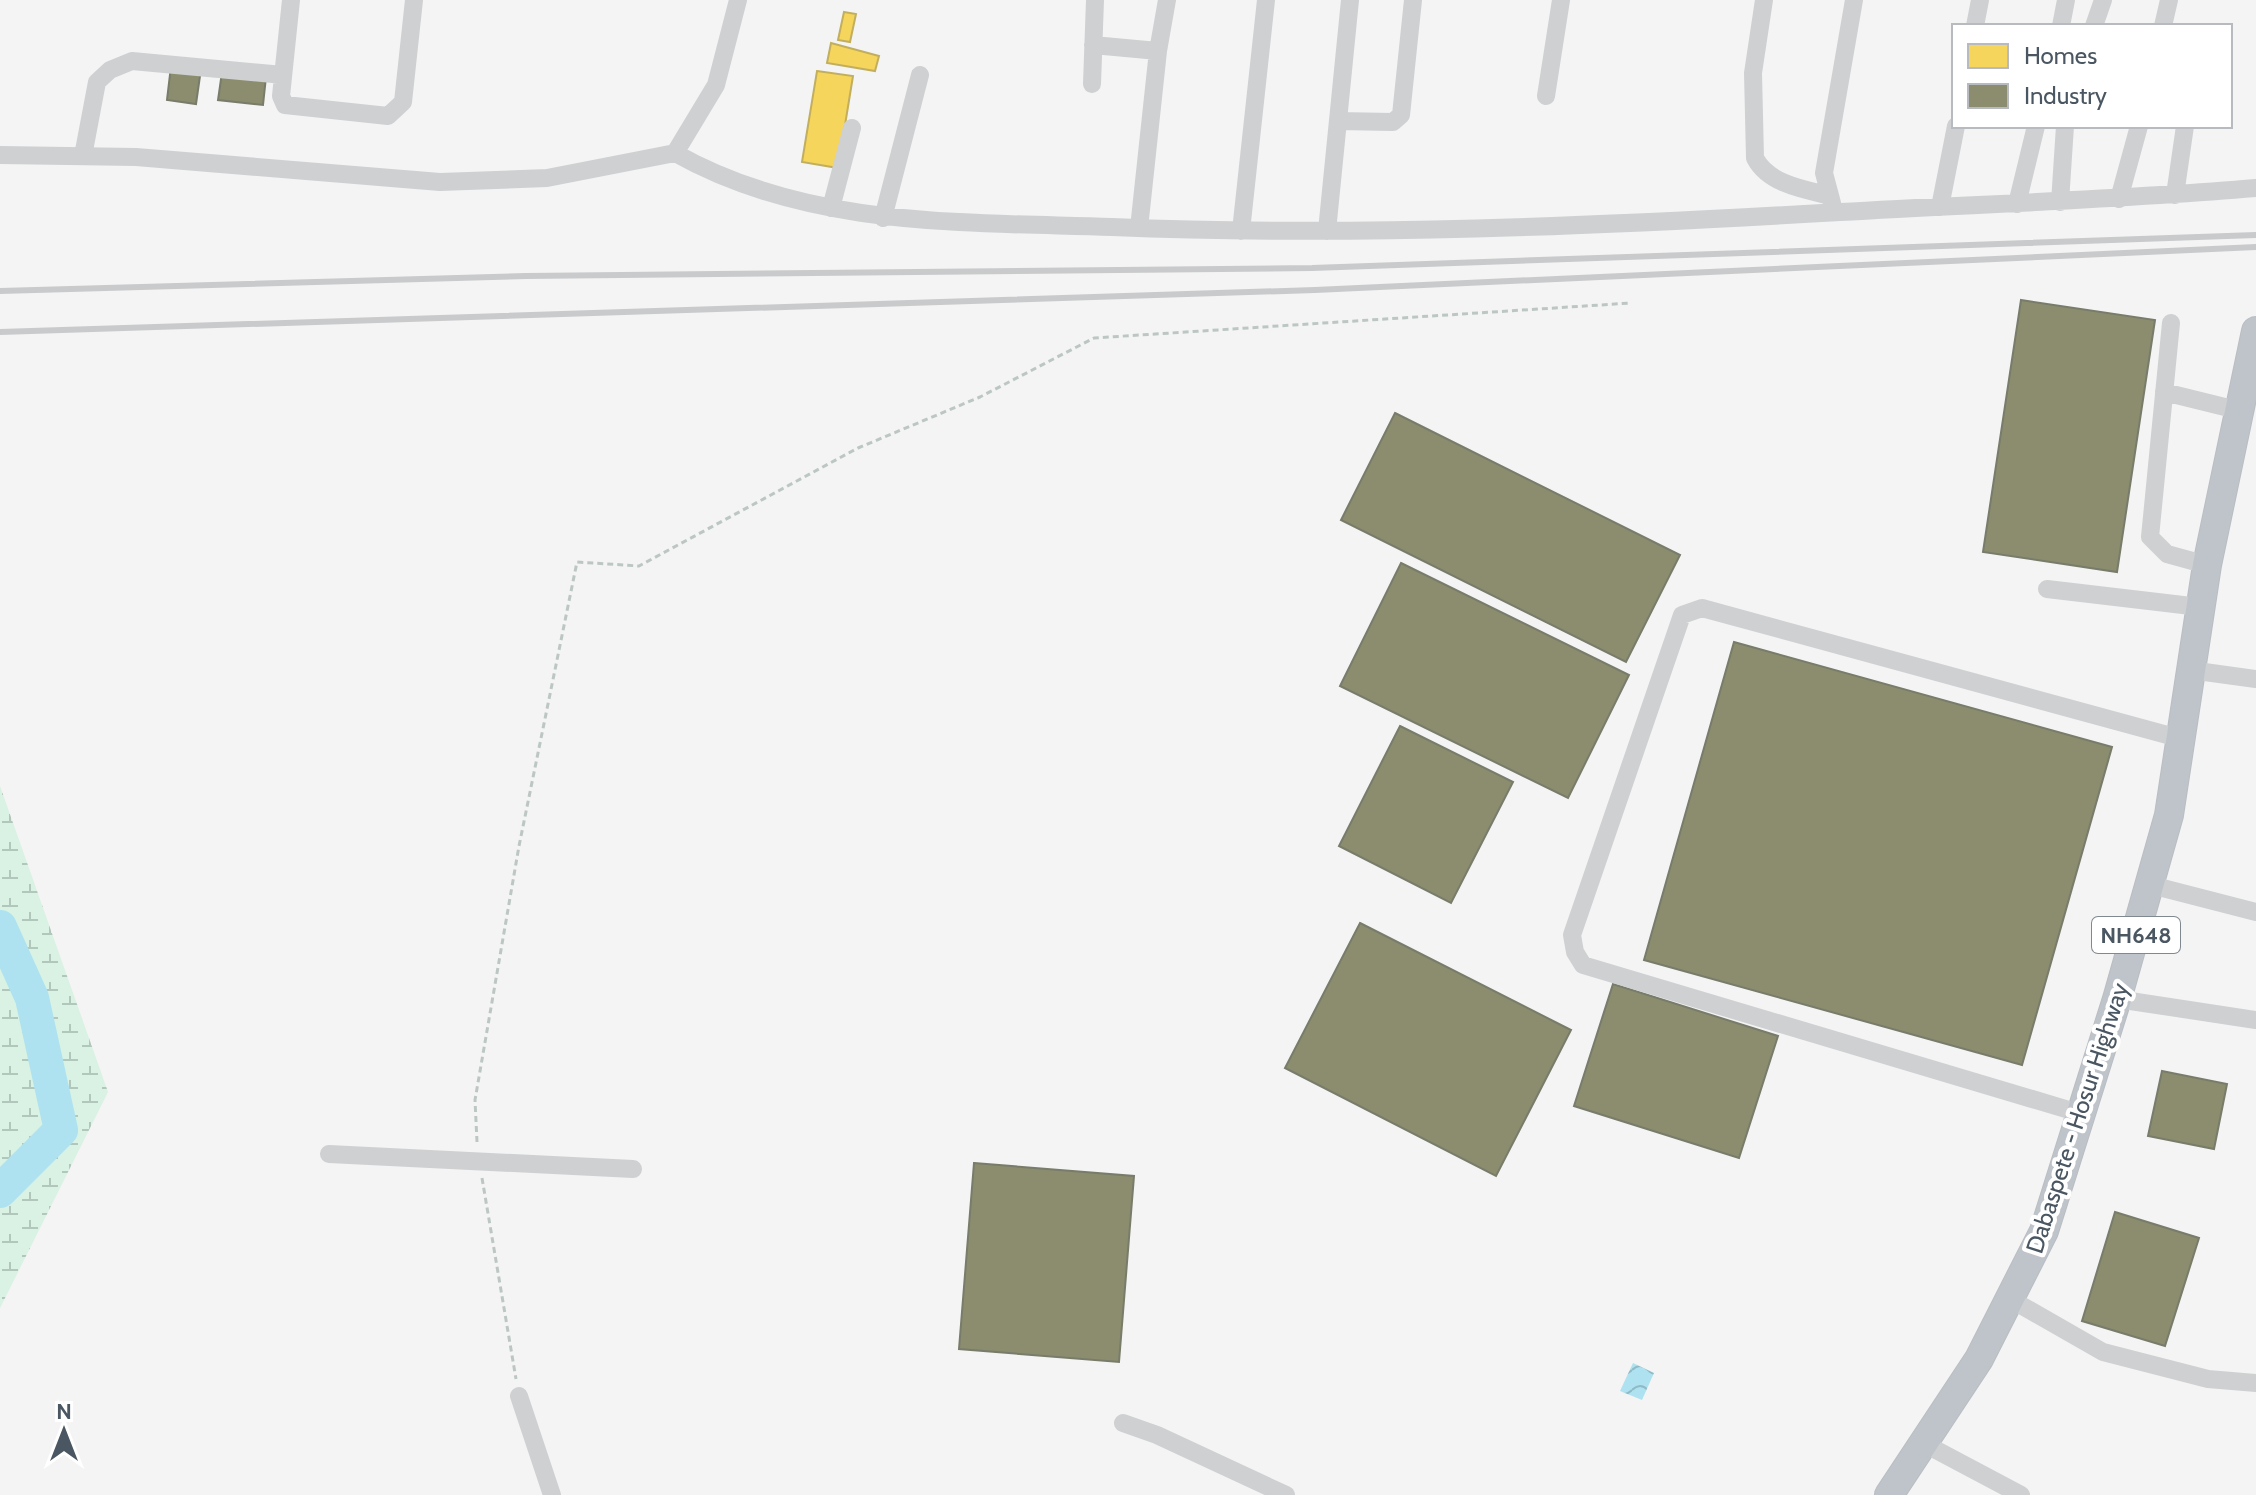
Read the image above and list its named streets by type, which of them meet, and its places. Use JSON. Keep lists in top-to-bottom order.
{
  "streets": {
    "highway": ["NH648", "Dabaspete - Hosur Highway"]
  },
  "legend": ["Homes", "Industry"],
  "north": "top"
}
